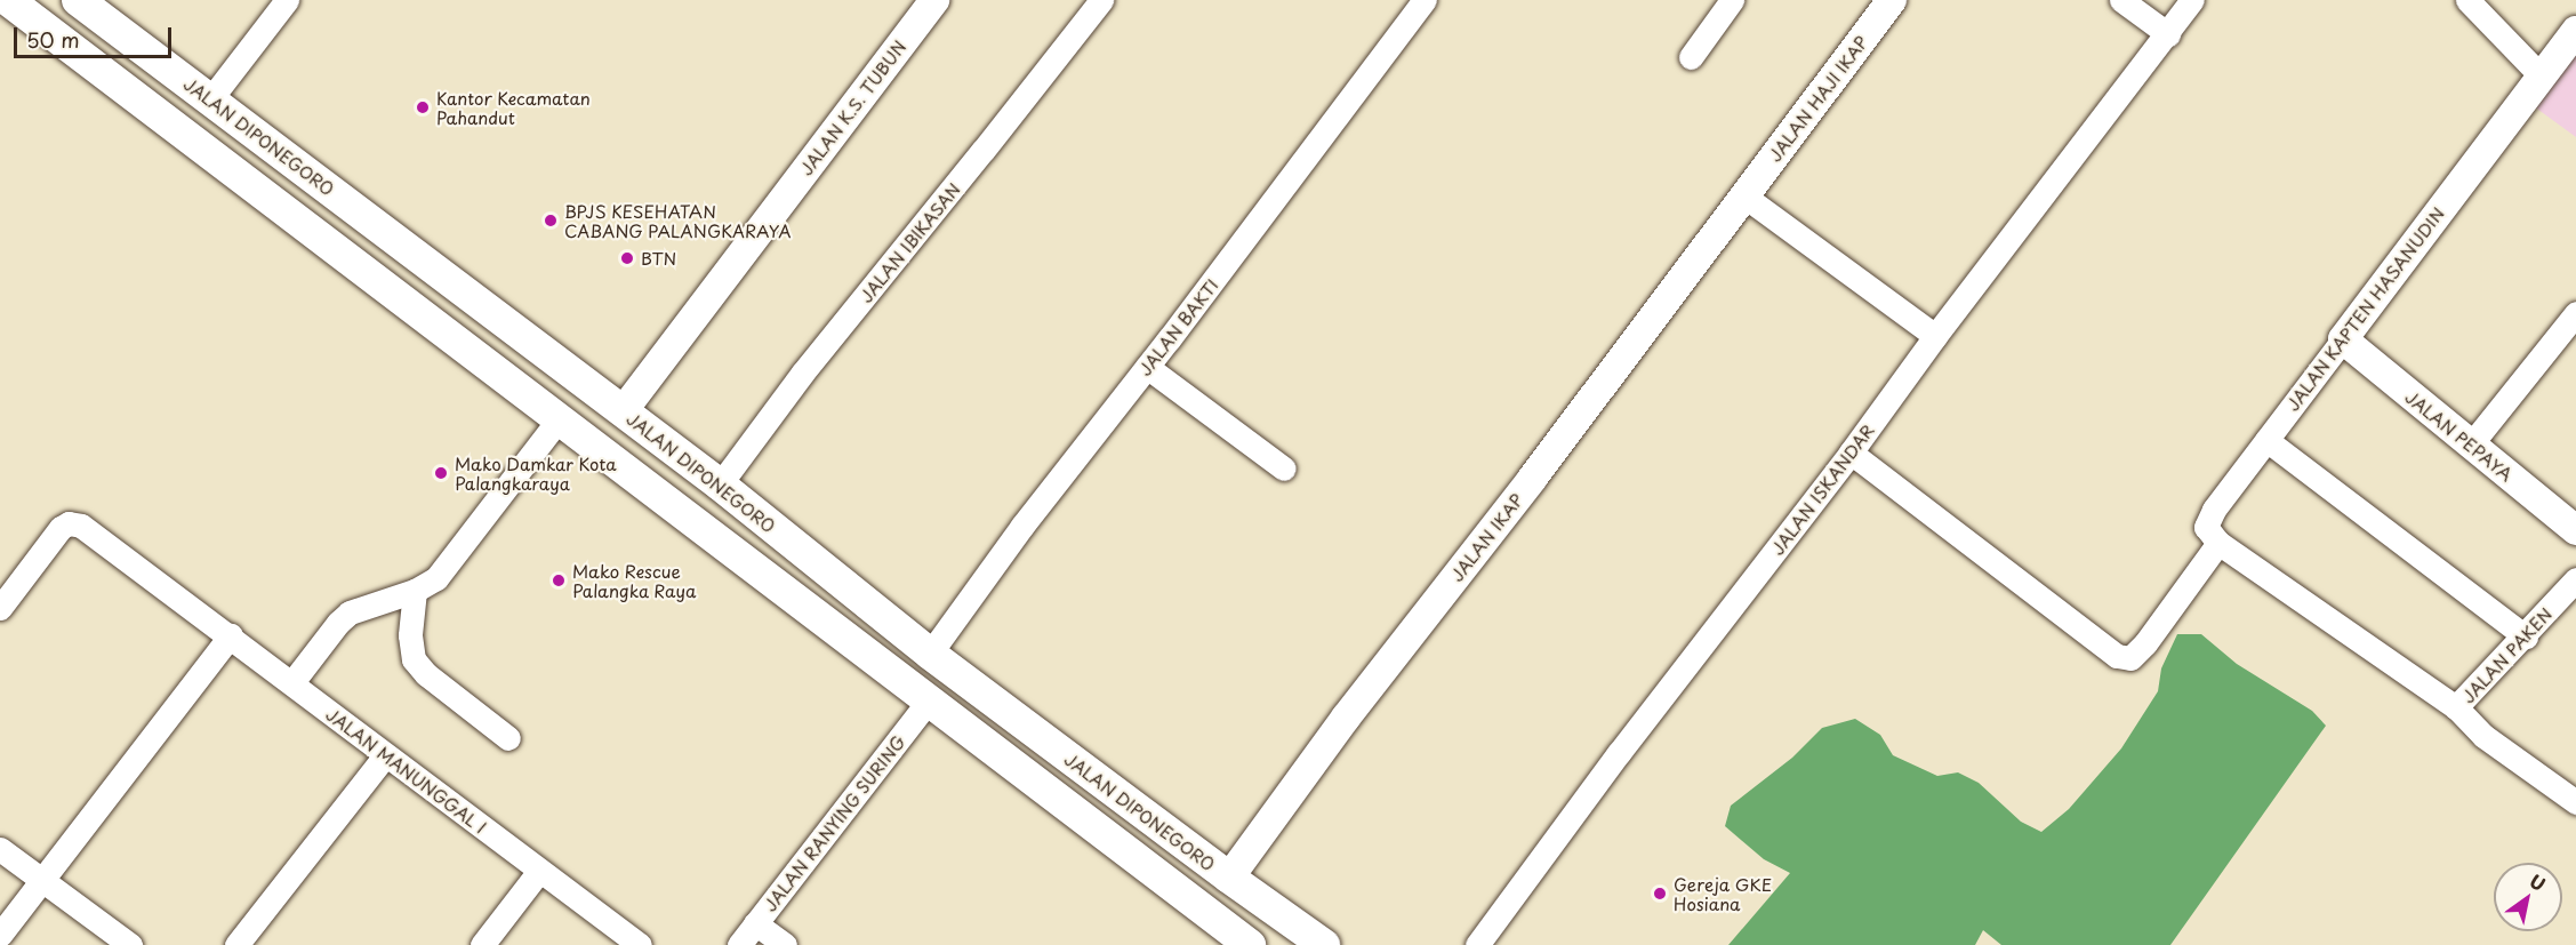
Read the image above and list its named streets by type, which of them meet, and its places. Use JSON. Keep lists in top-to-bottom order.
{
  "streets": {
    "main road": ["JALAN DIPONEGORO"],
    "street": [
      "JALAN HAJI IKAP",
      "JALAN K.S. TUBUN",
      "JALAN IBIKASAN",
      "JALAN KAPTEN HASANUDIN",
      "JALAN BAKTI",
      "JALAN PEPAYA",
      "JALAN ISKANDAR",
      "JALAN IKAP",
      "JALAN PAKEN",
      "JALAN MANUNGGAL I",
      "JALAN RANYING SURING"
    ]
  },
  "crossings": [
    ["JALAN HAJI IKAP", "JALAN IKAP"],
    ["JALAN K.S. TUBUN", "JALAN DIPONEGORO"],
    ["JALAN DIPONEGORO", "JALAN IBIKASAN"],
    ["JALAN DIPONEGORO", "JALAN BAKTI"],
    ["JALAN DIPONEGORO", "JALAN IKAP"],
    ["JALAN KAPTEN HASANUDIN", "JALAN PEPAYA"]
  ],
  "places": [
    "Kantor Kecamatan Pahandut",
    "BPJS KESEHATAN CABANG PALANGKARAYA",
    "BTN",
    "Mako Damkar Kota Palangkaraya",
    "Mako Rescue Palangka Raya",
    "Gereja GKE Hosiana"
  ],
  "scale_bar": "50 m",
  "north": "top right"
}
